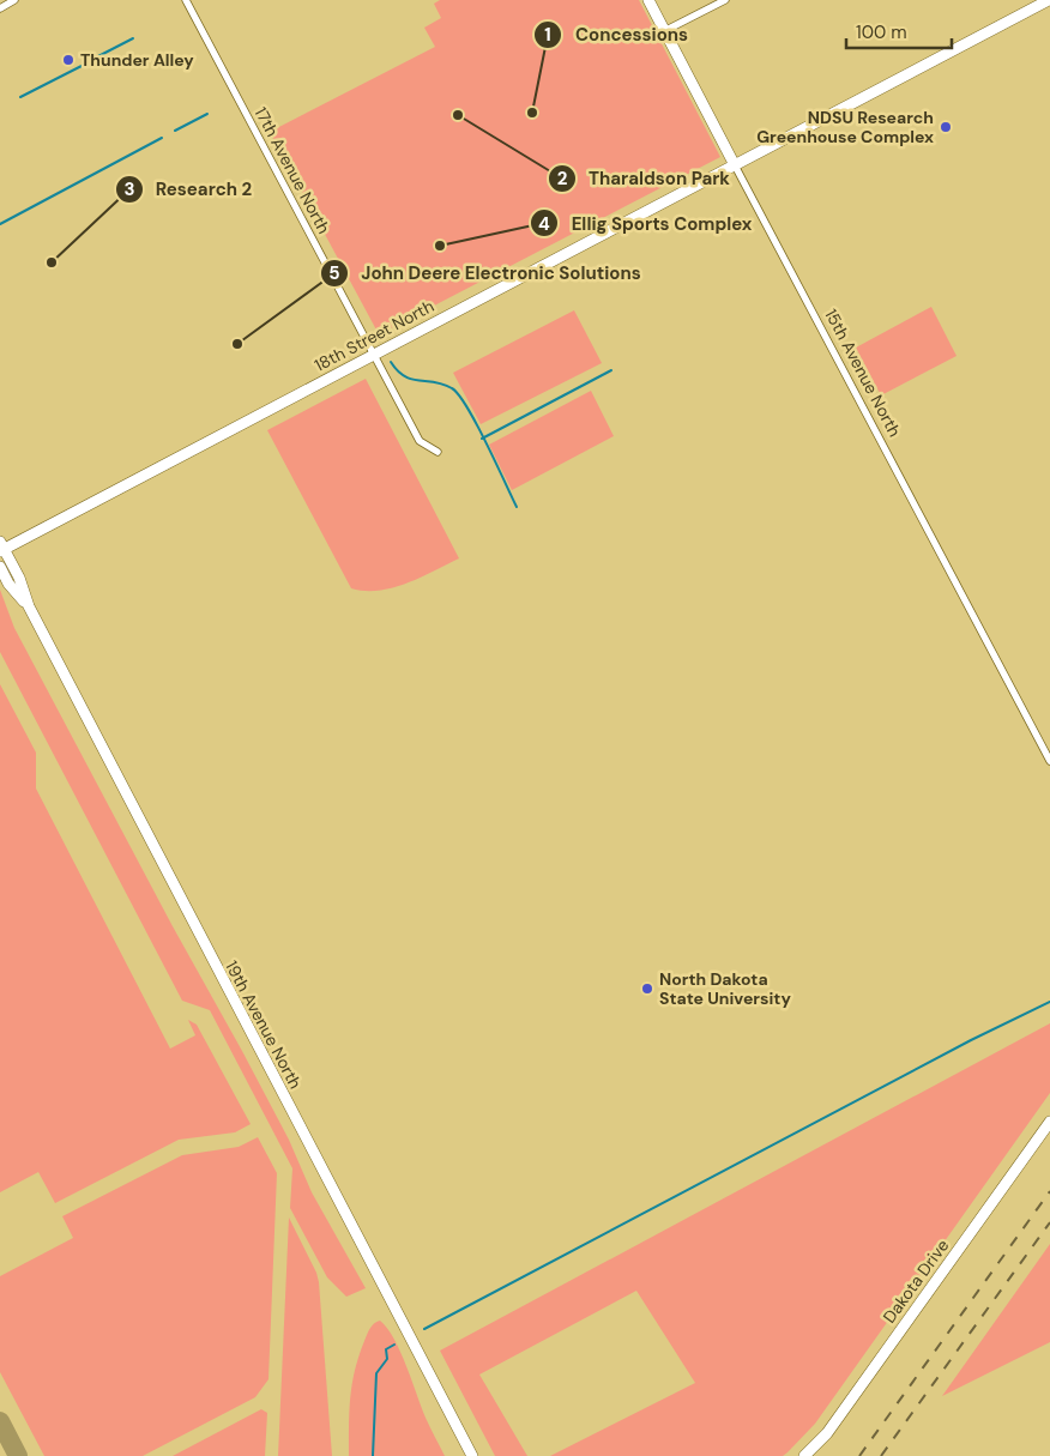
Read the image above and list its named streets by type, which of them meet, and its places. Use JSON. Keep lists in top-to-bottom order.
{
  "streets": {
    "street": [
      "17th Avenue North",
      "18th Street North",
      "15th Avenue North",
      "19th Avenue North",
      "Dakota Drive"
    ]
  },
  "crossings": [
    ["17th Avenue North", "18th Street North"],
    ["18th Street North", "15th Avenue North"],
    ["18th Street North", "19th Avenue North"]
  ],
  "places": [
    "Thunder Alley",
    "Concessions",
    "Tharaldson Park",
    "NDSU Research Greenhouse Complex",
    "Ellig Sports Complex",
    "Research 2",
    "John Deere Electronic Solutions",
    "North Dakota State University"
  ],
  "scale_bar": "100 m"
}
